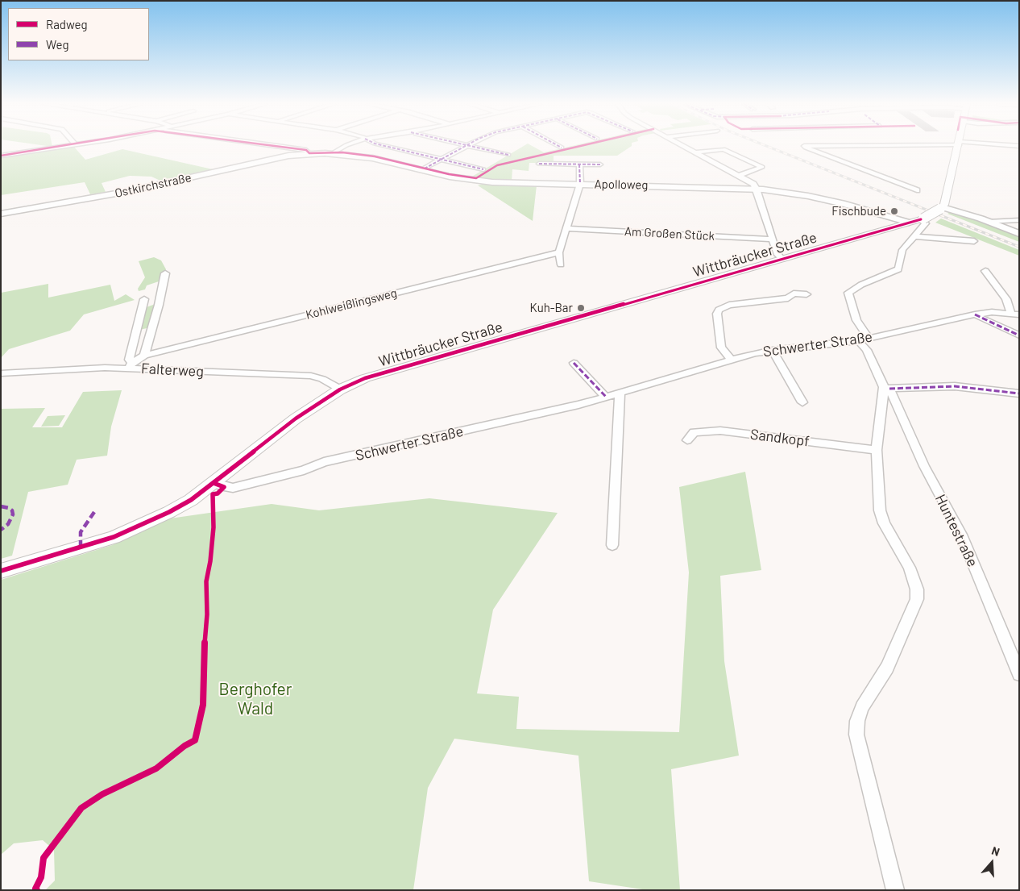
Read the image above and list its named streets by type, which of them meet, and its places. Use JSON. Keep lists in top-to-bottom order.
{
  "streets": {
    "main road": ["Wittbräucker Straße"],
    "street": [
      "Apolloweg",
      "Ostkirchstraße",
      "Am Großen Stück",
      "Kohlweißlingsweg",
      "Schwerter Straße",
      "Falterweg",
      "Sandkopf",
      "Huntestraße"
    ]
  },
  "crossings": [
    ["Apolloweg", "Ostkirchstraße"],
    ["Apolloweg", "Wittbräucker Straße"],
    ["Wittbräucker Straße", "Schwerter Straße"],
    ["Wittbräucker Straße", "Falterweg"],
    ["Kohlweißlingsweg", "Falterweg"],
    ["Schwerter Straße", "Huntestraße"]
  ],
  "parks": ["Berghofer Wald"],
  "places": ["Fischbude", "Kuh-Bar"],
  "legend": ["Radweg", "Weg"],
  "north": "top"
}
